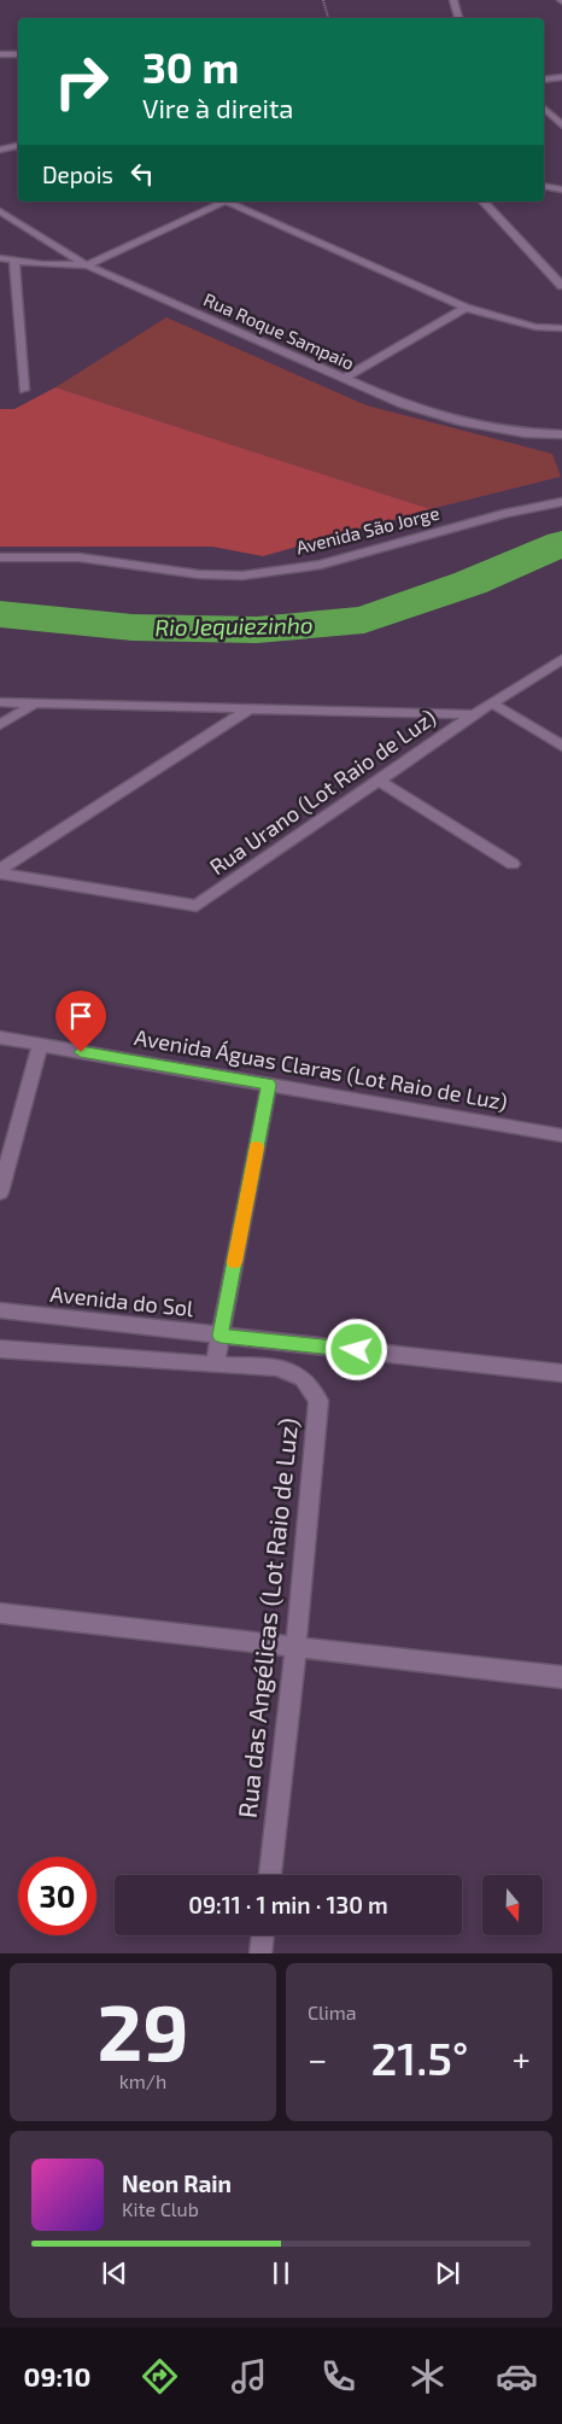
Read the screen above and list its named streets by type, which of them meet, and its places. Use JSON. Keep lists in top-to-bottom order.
{
  "streets": {
    "street": [
      "Rua Roque Sampaio",
      "Avenida São Jorge",
      "Rua Urano (Lot Raio de Luz)",
      "Avenida Águas Claras (Lot Raio de Luz)",
      "Avenida do Sol",
      "Rua das Angélicas (Lot Raio de Luz)"
    ]
  },
  "water": ["Rio Jequiezinho"],
  "north": "bottom",
  "page": {
    "turn": ["30 m", "Vire à direita"],
    "then": "Depois",
    "limit": "30",
    "trip": "09:11 · 1 min · 130 m",
    "tile": [
      ["29", "km/h"],
      "Clima"
    ],
    "heat": ["−", "21.5°", "+"],
    "song": ["Neon Rain", "Kite Club"],
    "tabs": "09:10"
  }
}
